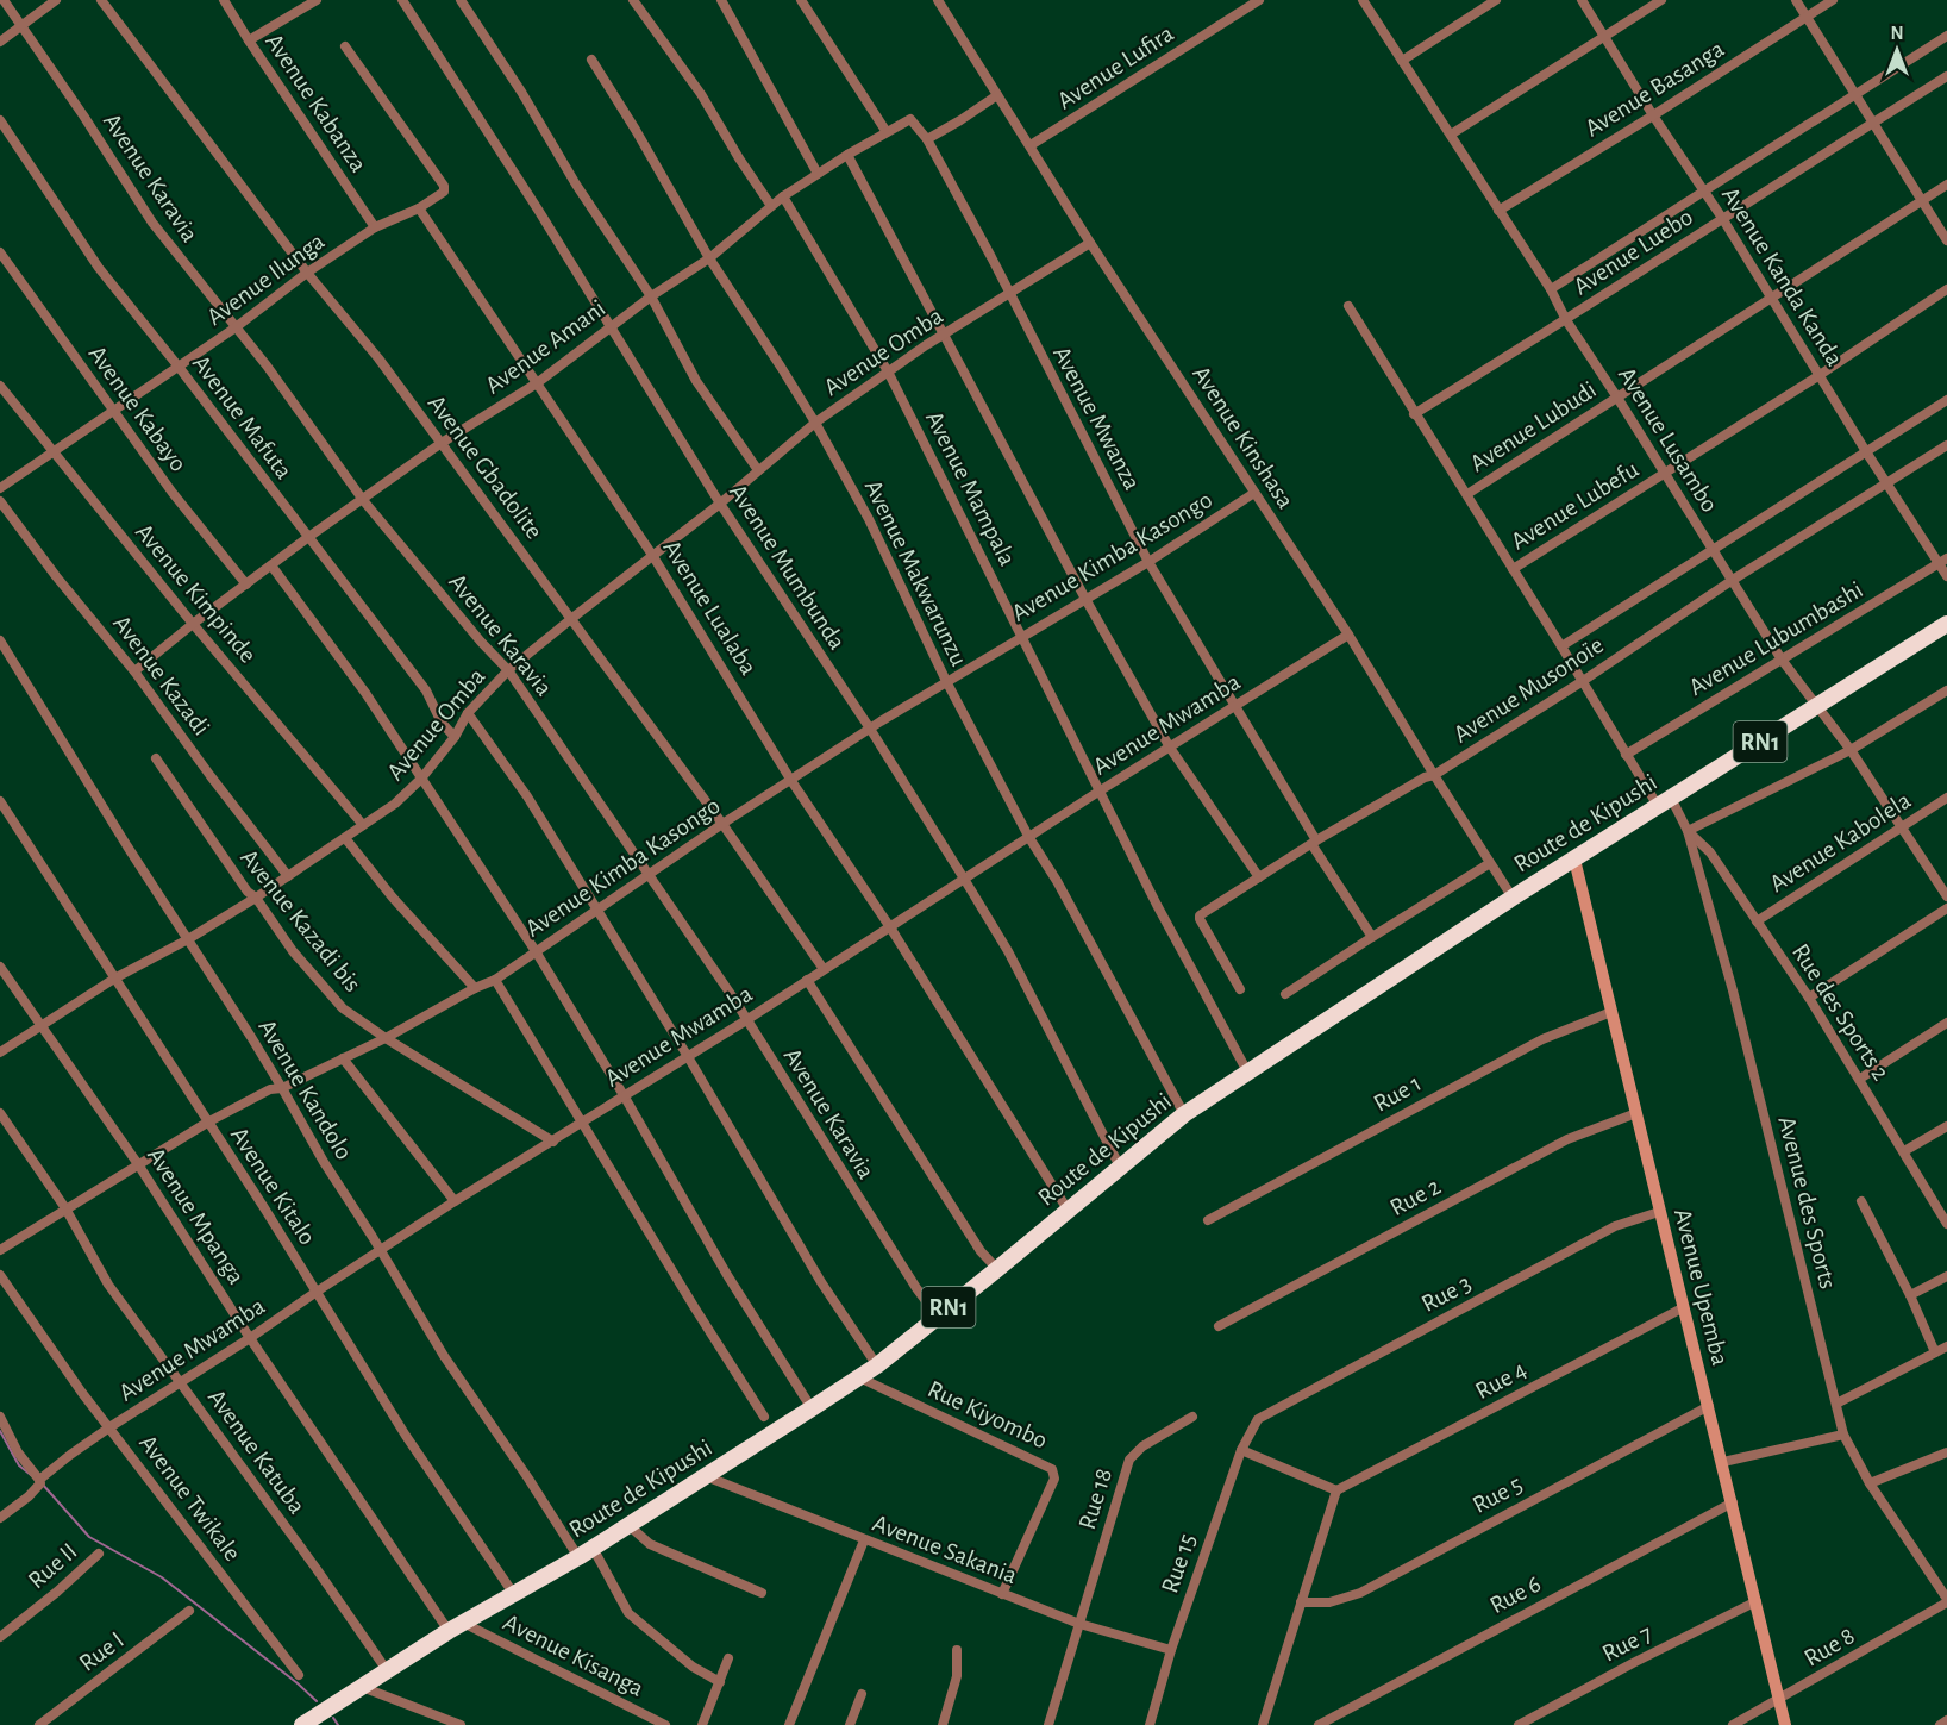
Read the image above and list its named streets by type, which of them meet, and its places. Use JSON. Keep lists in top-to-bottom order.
{
  "streets": {
    "highway": ["RN1", "Route de Kipushi"],
    "street": [
      "Avenue Lufira",
      "Avenue Basanga",
      "Avenue Kabanza",
      "Avenue Karavia",
      "Avenue Luebo",
      "Avenue Kanda Kanda",
      "Avenue Ilunga",
      "Avenue Amani",
      "Avenue Omba",
      "Avenue Kabayo",
      "Avenue Mafuta",
      "Avenue Mwanza",
      "Avenue Lubudi",
      "Avenue Kinshasa",
      "Avenue Lusambo",
      "Avenue Gbadolite",
      "Avenue Mampala",
      "Avenue Lubefu",
      "Avenue Kimba Kasongo",
      "Avenue Mumbunda",
      "Avenue Makwarunzu",
      "Avenue Kimpinde",
      "Avenue Lualaba",
      "Avenue Lubumbashi",
      "Avenue Kazadi",
      "Avenue Musonoïe",
      "Avenue Mwamba",
      "Avenue Kabolela",
      "Avenue Kazadi bis",
      "Rue des Sports 2",
      "Avenue Kandolo",
      "Rue 1",
      "Avenue Kitalo",
      "Rue 2",
      "Avenue des Sports",
      "Avenue Mpanga",
      "Avenue Upemba",
      "Rue 3",
      "Rue 4",
      "Rue Kiyombo",
      "Avenue Katuba",
      "Rue 5",
      "Avenue Twikale",
      "Rue 18",
      "Avenue Sakania",
      "Rue 15",
      "Rue II",
      "Rue 6",
      "Rue 7",
      "Rue 8",
      "Rue I",
      "Avenue Kisanga"
    ]
  },
  "crossings": [
    ["Avenue Lufira", "Avenue Kinshasa"],
    ["Avenue Basanga", "Avenue Kanda Kanda"],
    ["Avenue Basanga", "Avenue Lusambo"],
    ["Avenue Kabanza", "Avenue Ilunga"],
    ["Avenue Karavia", "Avenue Ilunga"],
    ["Avenue Karavia", "Avenue Amani"],
    ["Avenue Karavia", "Avenue Omba"],
    ["Avenue Karavia", "Avenue Kimba Kasongo"],
    ["Avenue Karavia", "Avenue Mwamba"],
    ["Avenue Karavia", "Route de Kipushi"],
    ["Avenue Luebo", "Avenue Kanda Kanda"],
    ["Avenue Luebo", "Avenue Lusambo"],
    ["Avenue Luebo", "Avenue des Sports"],
    ["Avenue Kanda Kanda", "Avenue Lubudi"],
    ["Avenue Kanda Kanda", "Avenue Lubefu"],
    ["Avenue Kanda Kanda", "Avenue Lubumbashi"],
    ["Avenue Kanda Kanda", "Avenue Musonoïe"],
    ["Avenue Ilunga", "Avenue Kabayo"],
    ["Avenue Ilunga", "Avenue Mafuta"],
    ["Avenue Ilunga", "Avenue Gbadolite"],
    ["Avenue Ilunga", "Avenue Kimpinde"],
    ["Avenue Ilunga", "Avenue Lualaba"],
    ["Avenue Amani", "Avenue Kabayo"],
    ["Avenue Amani", "Avenue Mafuta"],
    ["Avenue Amani", "Avenue Mwanza"],
    ["Avenue Amani", "Avenue Gbadolite"],
    ["Avenue Amani", "Avenue Mampala"],
    ["Avenue Amani", "Avenue Mumbunda"],
    ["Avenue Amani", "Avenue Makwarunzu"],
    ["Avenue Amani", "Avenue Kimpinde"],
    ["Avenue Amani", "Avenue Lualaba"],
    ["Avenue Amani", "Avenue Kazadi"],
    ["Avenue Omba", "Avenue Mafuta"],
    ["Avenue Omba", "Avenue Mwanza"],
    ["Avenue Omba", "Avenue Kinshasa"],
    ["Avenue Omba", "Avenue Gbadolite"],
    ["Avenue Omba", "Avenue Mampala"],
    ["Avenue Omba", "Avenue Mumbunda"],
    ["Avenue Omba", "Avenue Makwarunzu"],
    ["Avenue Omba", "Avenue Kimpinde"],
    ["Avenue Omba", "Avenue Lualaba"],
    ["Avenue Omba", "Avenue Kazadi"],
    ["Avenue Omba", "Avenue Kazadi bis"],
    ["Avenue Omba", "Avenue Kandolo"],
    ["Avenue Omba", "Avenue Kitalo"],
    ["Avenue Omba", "Avenue Mpanga"],
    ["Avenue Mwanza", "Avenue Kimba Kasongo"],
    ["Avenue Mwanza", "Avenue Musonoïe"],
    ["Avenue Mwanza", "Avenue Mwamba"],
    ["Avenue Lubudi", "Avenue Lusambo"],
    ["Avenue Lubudi", "Avenue des Sports"],
    ["Avenue Kinshasa", "Avenue Kimba Kasongo"],
    ["Avenue Kinshasa", "Avenue Musonoïe"],
    ["Avenue Kinshasa", "Avenue Mwamba"],
    ["Avenue Kinshasa", "Route de Kipushi"],
    ["Avenue Lusambo", "Avenue Lubefu"],
    ["Avenue Lusambo", "Avenue Lubumbashi"],
    ["Avenue Lusambo", "Avenue Musonoïe"],
    ["Avenue Lusambo", "Route de Kipushi"],
    ["Avenue Lusambo", "Avenue Kabolela"],
    ["Avenue Gbadolite", "Avenue Kimba Kasongo"],
    ["Avenue Gbadolite", "Avenue Mwamba"],
    ["Avenue Mampala", "Avenue Kimba Kasongo"],
    ["Avenue Mampala", "Avenue Mwamba"],
    ["Avenue Mampala", "Route de Kipushi"],
    ["Avenue Lubefu", "Avenue des Sports"],
    ["Avenue Kimba Kasongo", "Avenue Mumbunda"],
    ["Avenue Kimba Kasongo", "Avenue Makwarunzu"],
    ["Avenue Kimba Kasongo", "Avenue Lualaba"],
    ["Avenue Kimba Kasongo", "Avenue Kazadi bis"],
    ["Avenue Kimba Kasongo", "Avenue Kandolo"],
    ["Avenue Kimba Kasongo", "Avenue Kitalo"],
    ["Avenue Kimba Kasongo", "Avenue Mpanga"],
    ["Avenue Kimba Kasongo", "Avenue Katuba"],
    ["Avenue Mumbunda", "Avenue Mwamba"],
    ["Avenue Mumbunda", "Route de Kipushi"],
    ["Avenue Makwarunzu", "Avenue Mwamba"],
    ["Avenue Makwarunzu", "Route de Kipushi"],
    ["Avenue Lualaba", "Avenue Mwamba"],
    ["Avenue Lualaba", "Route de Kipushi"],
    ["Avenue Lubumbashi", "Avenue des Sports"],
    ["Avenue Musonoïe", "Avenue des Sports"],
    ["Avenue Mwamba", "Avenue Kazadi bis"],
    ["Avenue Mwamba", "Avenue Kandolo"],
    ["Avenue Mwamba", "Avenue Kitalo"],
    ["Avenue Mwamba", "Avenue Mpanga"],
    ["Avenue Mwamba", "Avenue Katuba"],
    ["Avenue Mwamba", "Avenue Twikale"],
    ["Route de Kipushi", "Avenue Kandolo"],
    ["Route de Kipushi", "Avenue Kitalo"],
    ["Route de Kipushi", "Avenue des Sports"],
    ["Route de Kipushi", "Avenue Mpanga"],
    ["Route de Kipushi", "Avenue Upemba"],
    ["Route de Kipushi", "Rue Kiyombo"],
    ["Route de Kipushi", "Avenue Katuba"],
    ["Route de Kipushi", "Avenue Sakania"],
    ["Route de Kipushi", "Avenue Kisanga"],
    ["Avenue Kabolela", "Rue des Sports 2"],
    ["Rue des Sports 2", "Avenue des Sports"],
    ["Rue 1", "Avenue Upemba"],
    ["Rue 2", "Avenue Upemba"],
    ["Avenue des Sports", "Rue 8"],
    ["Avenue Mpanga", "Avenue Kisanga"],
    ["Avenue Upemba", "Rue 3"],
    ["Avenue Upemba", "Rue 4"],
    ["Avenue Upemba", "Rue 5"],
    ["Avenue Upemba", "Rue 6"],
    ["Avenue Upemba", "Rue 7"],
    ["Avenue Upemba", "Rue 8"],
    ["Rue 3", "Rue 15"],
    ["Rue Kiyombo", "Avenue Sakania"],
    ["Rue 18", "Avenue Sakania"],
    ["Avenue Sakania", "Rue 15"]
  ],
  "north": "top"
}
